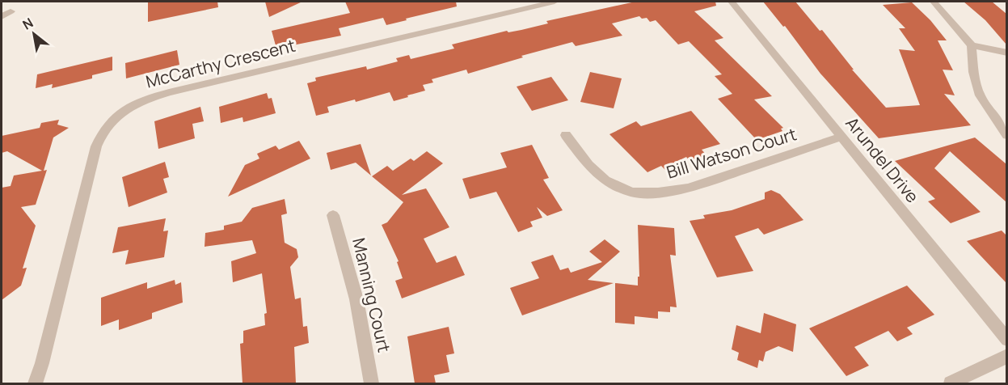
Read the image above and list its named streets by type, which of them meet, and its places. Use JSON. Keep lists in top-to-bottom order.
{
  "streets": {
    "street": [
      "McCarthy Crescent",
      "Bill Watson Court",
      "Arundel Drive",
      "Manning Court"
    ]
  },
  "crossings": [
    ["Bill Watson Court", "Arundel Drive"]
  ],
  "north": "top left"
}
